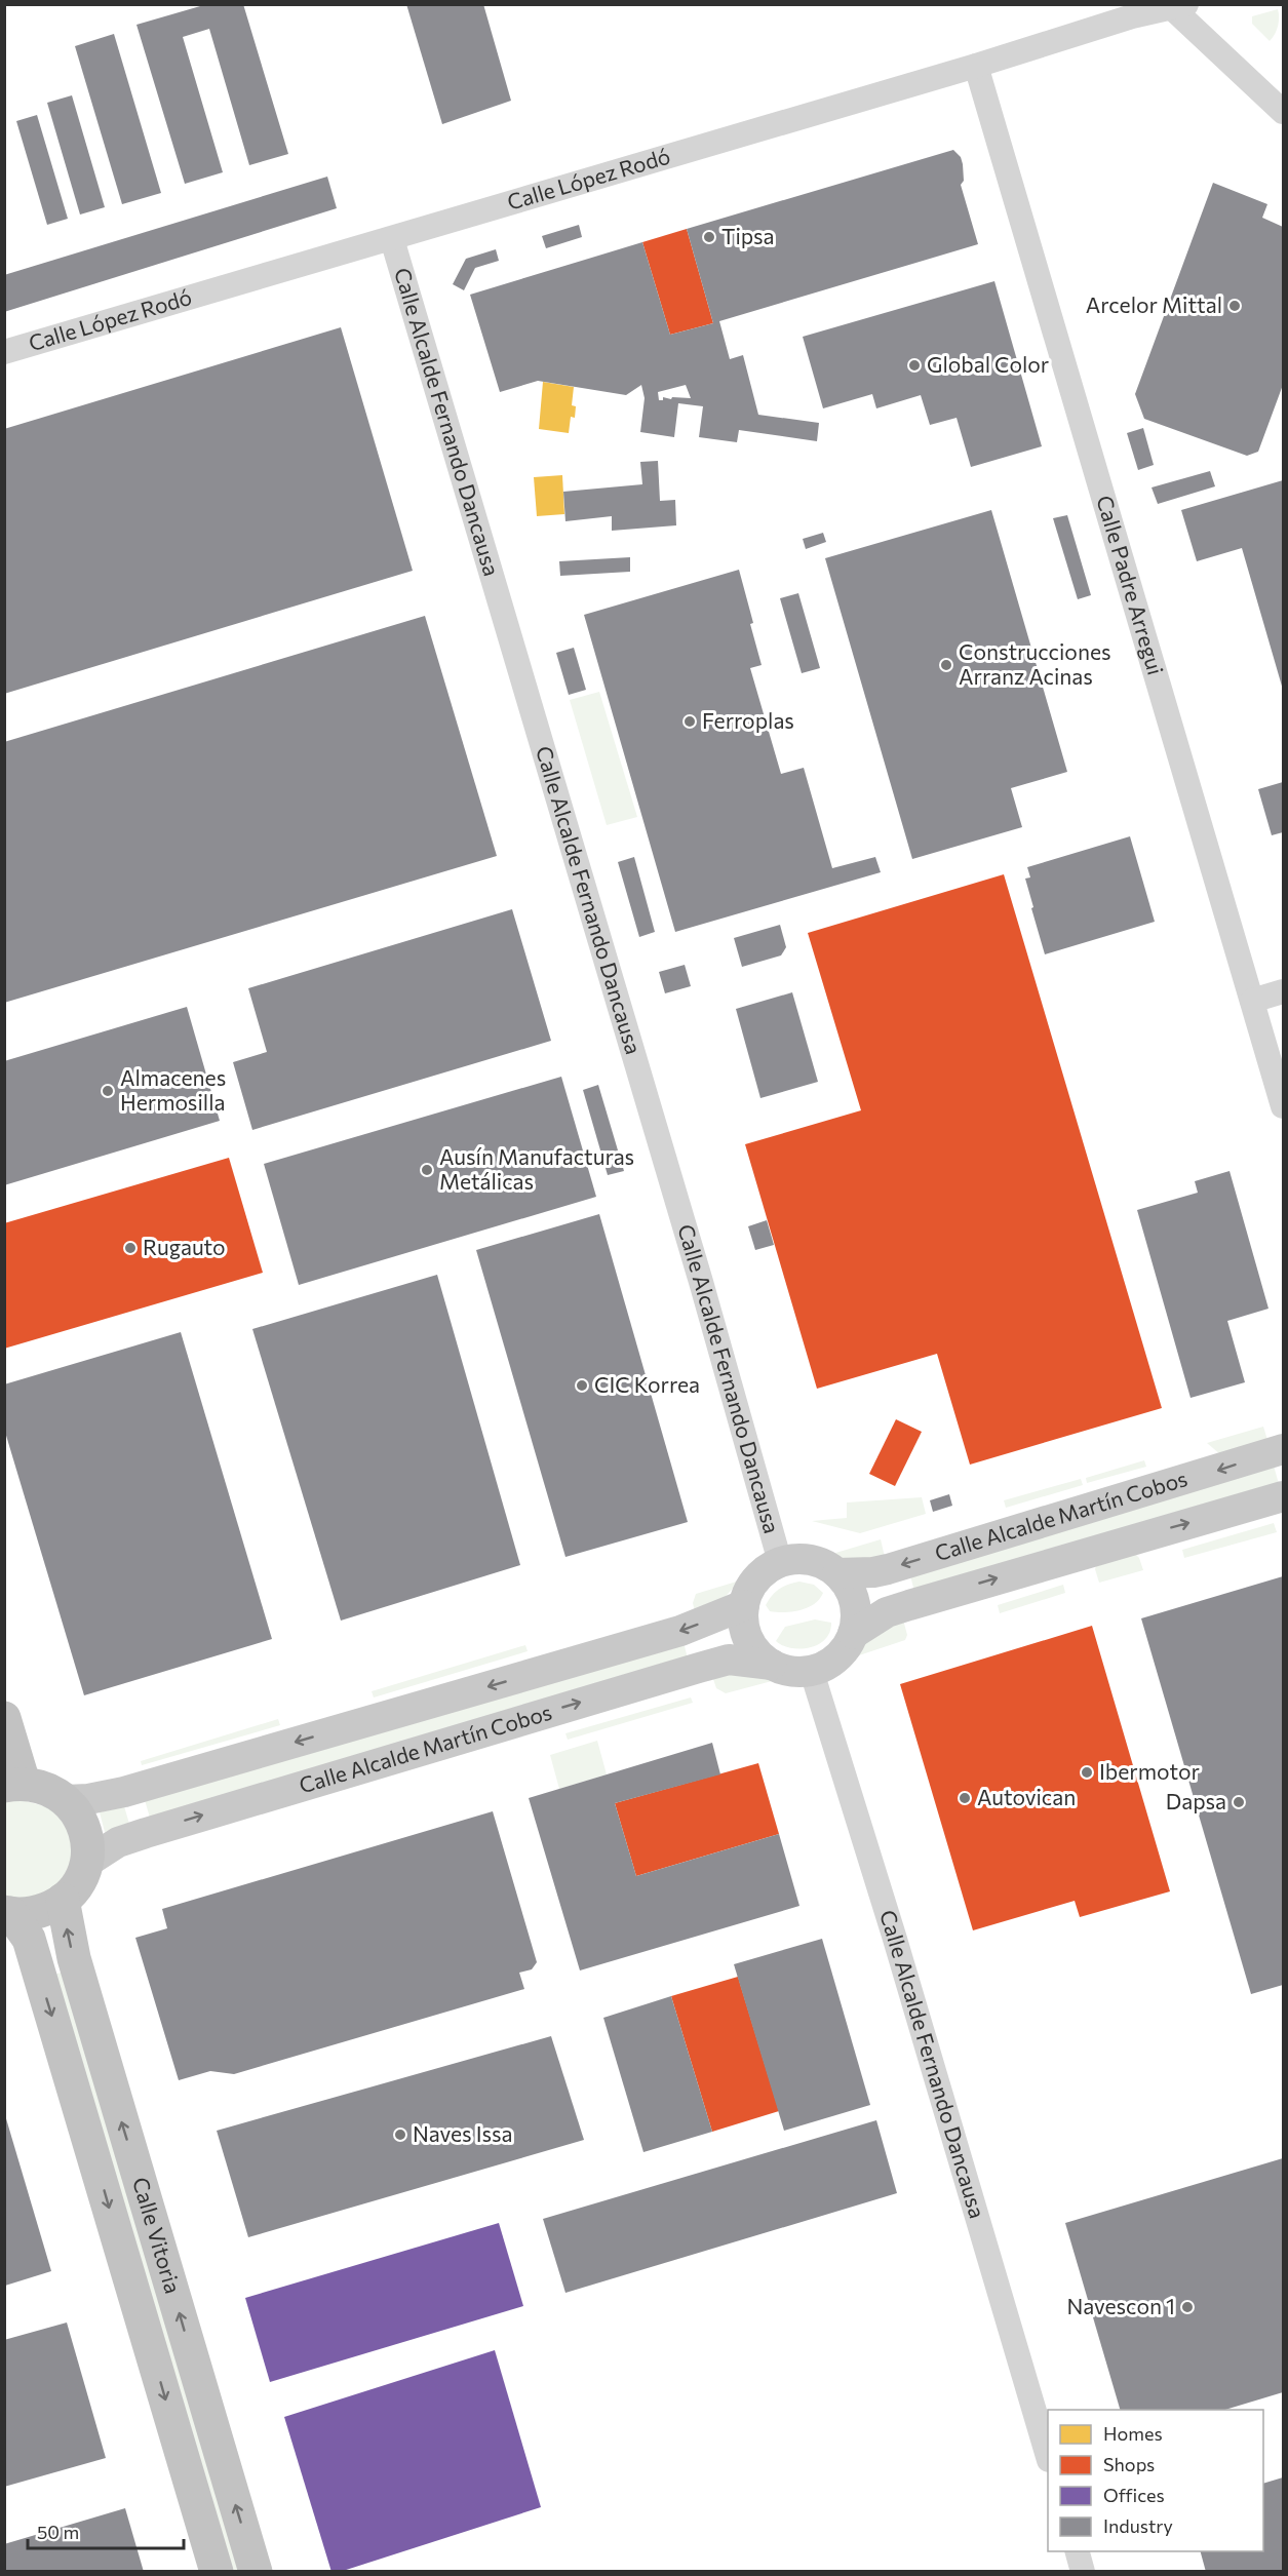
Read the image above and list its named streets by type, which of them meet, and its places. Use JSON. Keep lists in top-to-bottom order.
{
  "streets": {
    "highway": ["Calle Vitoria"],
    "main road": ["Calle Alcalde Martín Cobos"],
    "street": ["Calle López Rodó", "Calle Alcalde Fernando Dancausa", "Calle Padre Arregui"]
  },
  "crossings": [
    ["Calle López Rodó", "Calle Alcalde Fernando Dancausa"],
    ["Calle López Rodó", "Calle Padre Arregui"],
    ["Calle Alcalde Fernando Dancausa", "Calle Alcalde Martín Cobos"]
  ],
  "places": [
    "Tipsa",
    "Arcelor Mittal",
    "Global Color",
    "Construcciones Arranz Acinas",
    "Ferroplas",
    "Almacenes Hermosilla",
    "Ausín Manufacturas Metálicas",
    "Rugauto",
    "CIC Korrea",
    "Ibermotor",
    "Autovican",
    "Dapsa",
    "Naves Issa",
    "Navescon 1"
  ],
  "legend": [
    "Homes",
    "Shops",
    "Offices",
    "Industry"
  ],
  "scale_bar": "50 m"
}
